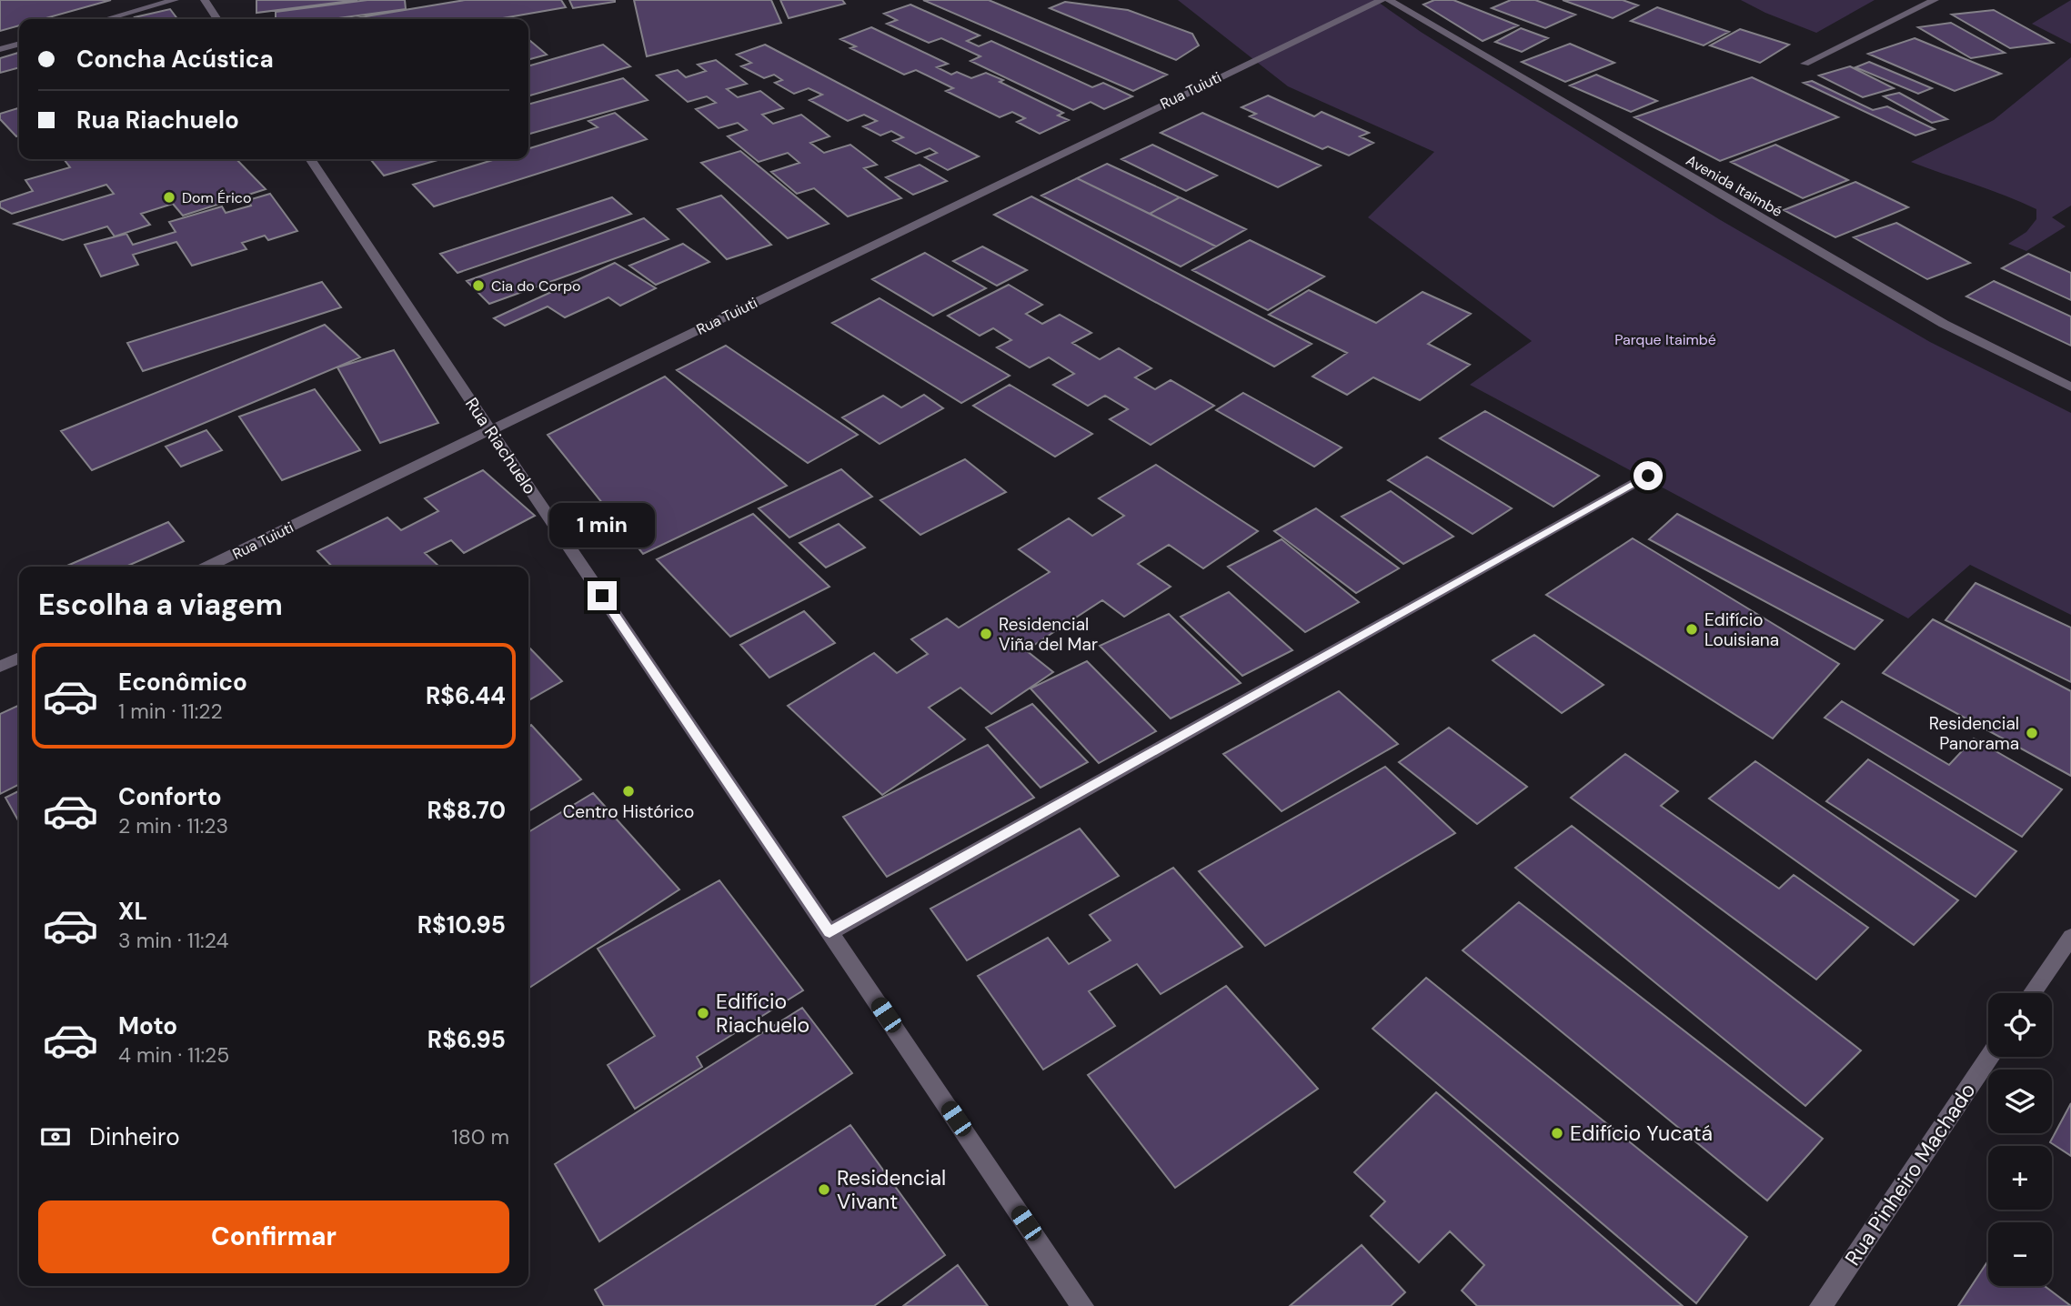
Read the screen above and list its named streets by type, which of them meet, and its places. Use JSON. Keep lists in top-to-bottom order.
{
  "streets": {
    "street": [
      "Rua Tuiuti",
      "Avenida Itaimbé",
      "Rua Riachuelo",
      "Rua Pinheiro Machado"
    ]
  },
  "crossings": [
    ["Rua Tuiuti", "Rua Riachuelo"]
  ],
  "parks": ["Parque Itaimbé"],
  "places": [
    "Dom Érico",
    "Cia do Corpo",
    "Edifício Louisiana",
    "Residencial Viña del Mar",
    "Residencial Panorama",
    "Centro Histórico",
    "Edifício Riachuelo",
    "Edifício Yucatá",
    "Residencial Vivant"
  ],
  "page": {
    "banner": ["Concha Acústica", "Rua Riachuelo"],
    "bubble": "1 min",
    "heading": "Escolha a viagem",
    "list": [
      {
        "name": "Econômico",
        "note": "1 min · 11:22",
        "value": "R$6.44"
      },
      {
        "name": "Conforto",
        "note": "2 min · 11:23",
        "value": "R$8.70"
      },
      {
        "name": "XL",
        "note": "3 min · 11:24",
        "value": "R$10.95"
      },
      {
        "name": "Moto",
        "note": "4 min · 11:25",
        "value": "R$6.95"
      }
    ],
    "map_buttons": ["+", "−"],
    "pay": ["Dinheiro", "180 m"],
    "buttons": "Confirmar"
  }
}
